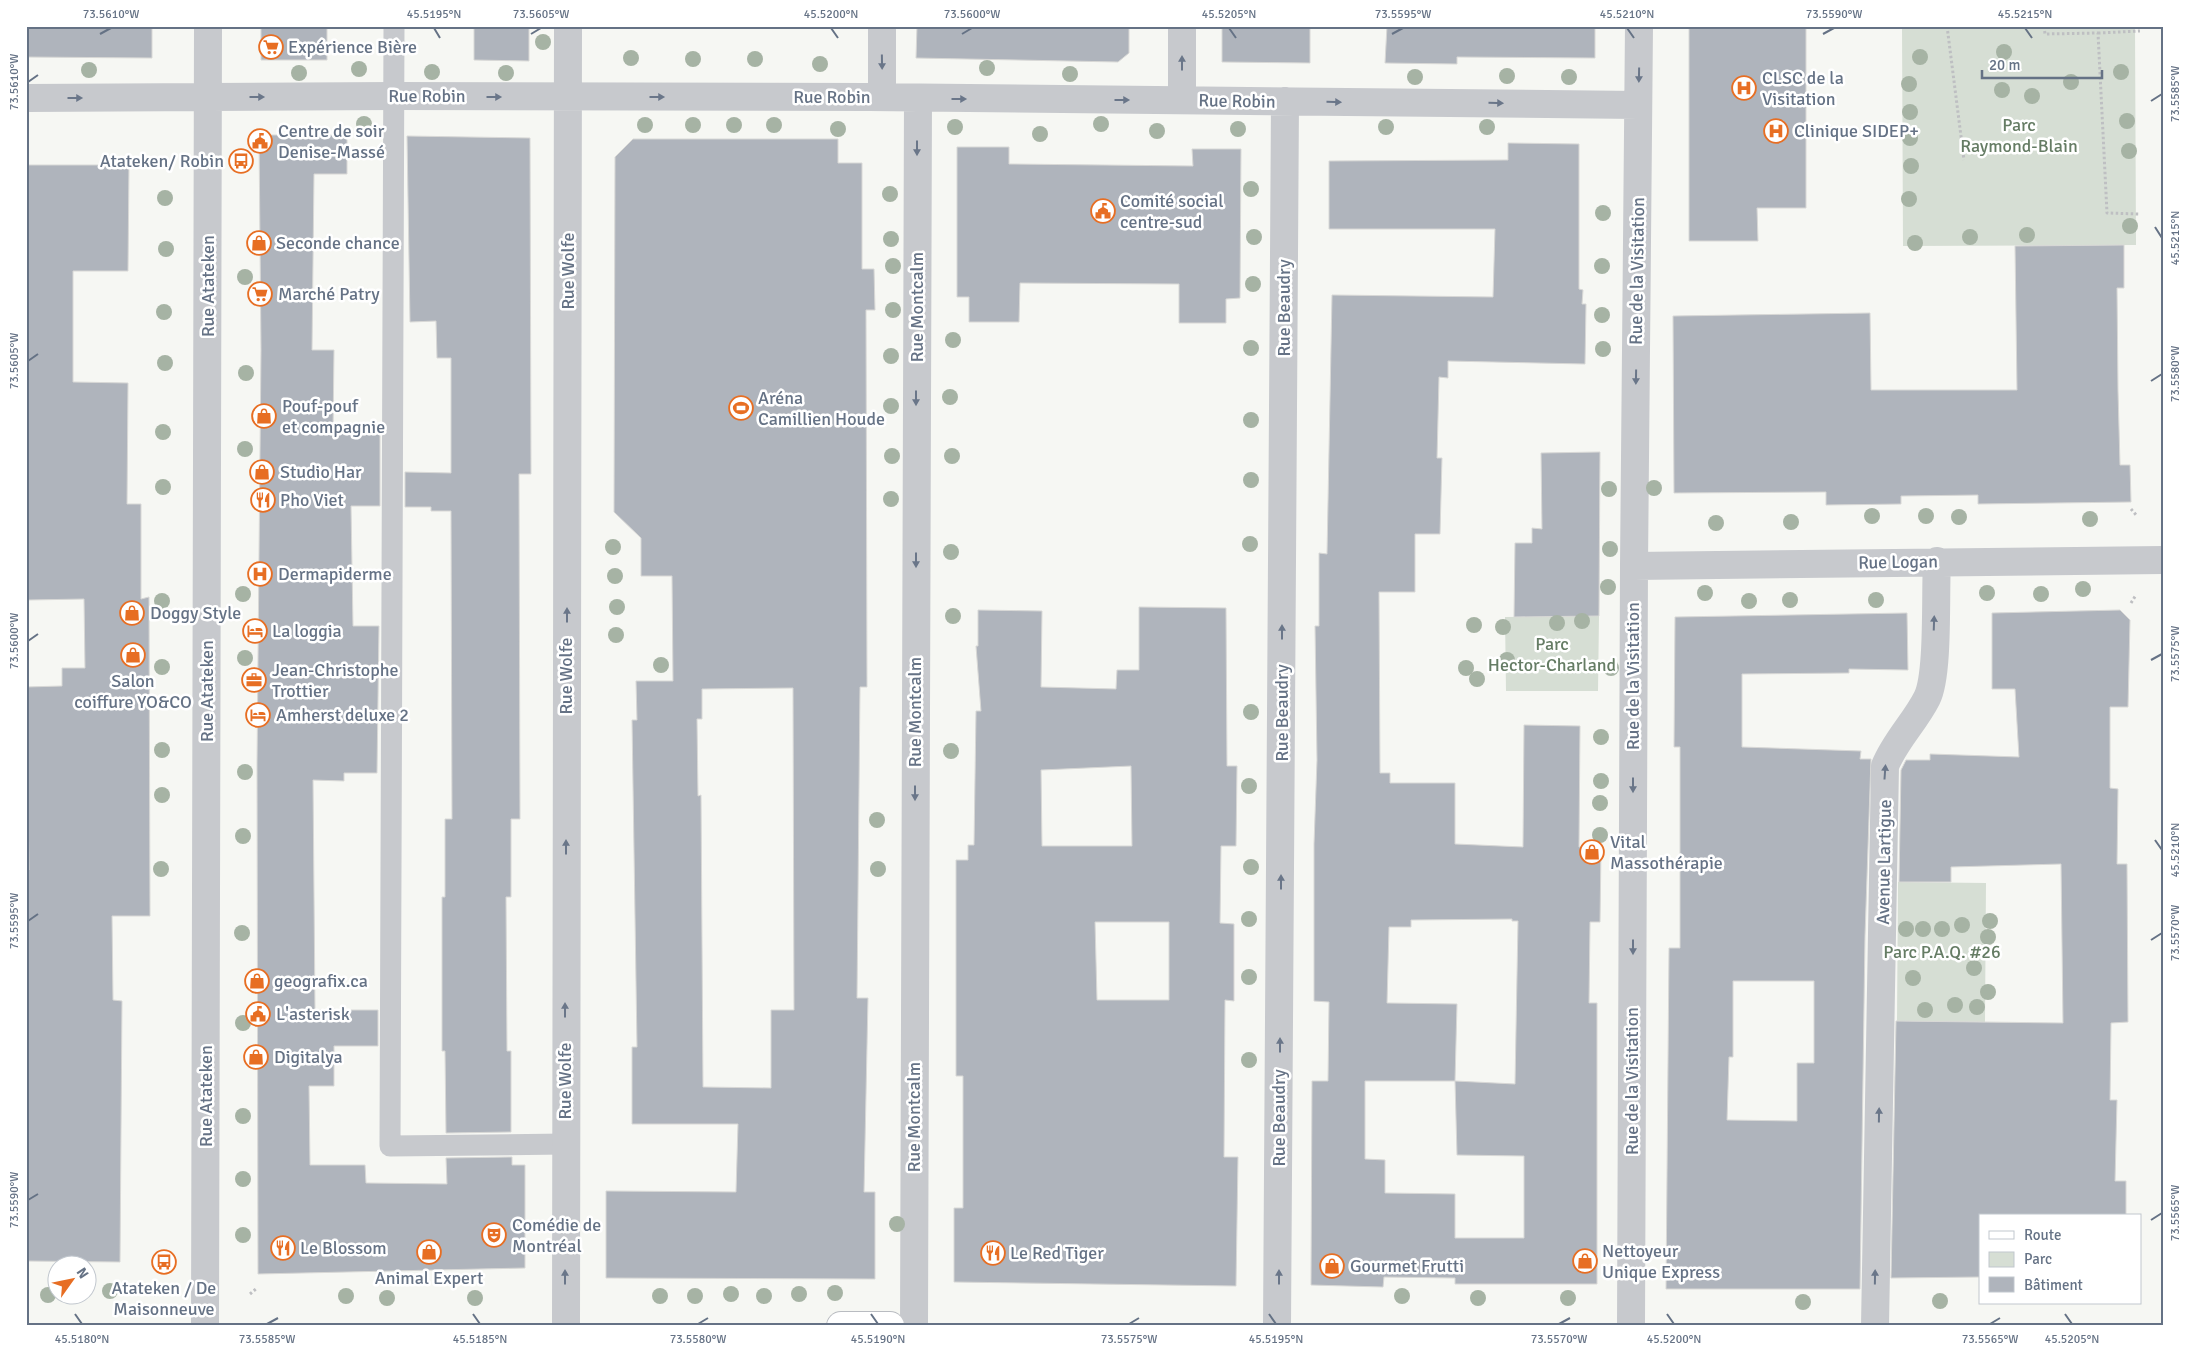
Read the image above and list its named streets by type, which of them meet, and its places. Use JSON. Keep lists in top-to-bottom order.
{
  "streets": {
    "street": [
      "Rue Robin",
      "Rue Wolfe",
      "Rue de la Visitation",
      "Rue Atateken",
      "Rue Montcalm",
      "Rue Beaudry",
      "Rue Logan",
      "Avenue Lartigue"
    ]
  },
  "crossings": [
    ["Rue Robin", "Rue Wolfe"],
    ["Rue Robin", "Rue de la Visitation"],
    ["Rue Robin", "Rue Atateken"],
    ["Rue Robin", "Rue Montcalm"],
    ["Rue Robin", "Rue Beaudry"],
    ["Rue de la Visitation", "Rue Logan"],
    ["Rue Logan", "Avenue Lartigue"]
  ],
  "one_way": [
    "Rue Robin",
    "Rue Wolfe",
    "Rue de la Visitation",
    "Rue Montcalm",
    "Rue Beaudry",
    "Avenue Lartigue"
  ],
  "parks": ["Parc Raymond-Blain", "Parc Hector-Charland", "Parc P.A.Q. #26"],
  "places": {
    "supermarket": ["Expérience Bière", "Marché Patry"],
    "hospital": ["CLSC de la Visitation", "Clinique SIDEP+", "Dermapiderme"],
    "public building": ["Centre de soir Denise-Massé", "Comité social centre-sud", "L'asterisk"],
    "bus stop": ["Atateken/ Robin", "Atateken / De Maisonneuve"],
    "shop": [
      "Seconde chance",
      "Pouf-pouf et compagnie",
      "Studio Har",
      "Doggy Style",
      "Salon coiffure YO&CO",
      "Vital Massothérapie",
      "geografix.ca",
      "Digitalya",
      "Animal Expert",
      "Nettoyeur Unique Express",
      "Gourmet Frutti"
    ],
    "sports": ["Aréna Camillien Houde"],
    "restaurant": ["Pho Viet", "Le Blossom", "Le Red Tiger"],
    "hotel": ["La loggia", "Amherst deluxe 2"],
    "office": ["Jean-Christophe Trottier"],
    "theatre": ["Comédie de Montréal"]
  },
  "legend": ["Route", "Parc", "Bâtiment"],
  "scale_bar": "20 m",
  "north": "top right",
  "coordinates": [
    "73.5610°W",
    "45.5195°N",
    "73.5605°W",
    "45.5200°N",
    "73.5600°W",
    "45.5205°N",
    "73.5595°W",
    "45.5210°N",
    "73.5590°W",
    "45.5215°N",
    "73.5585°W",
    "73.5580°W",
    "73.5575°W",
    "73.5570°W",
    "73.5565°W",
    "45.5180°N",
    "45.5185°N",
    "45.5190°N"
  ]
}
